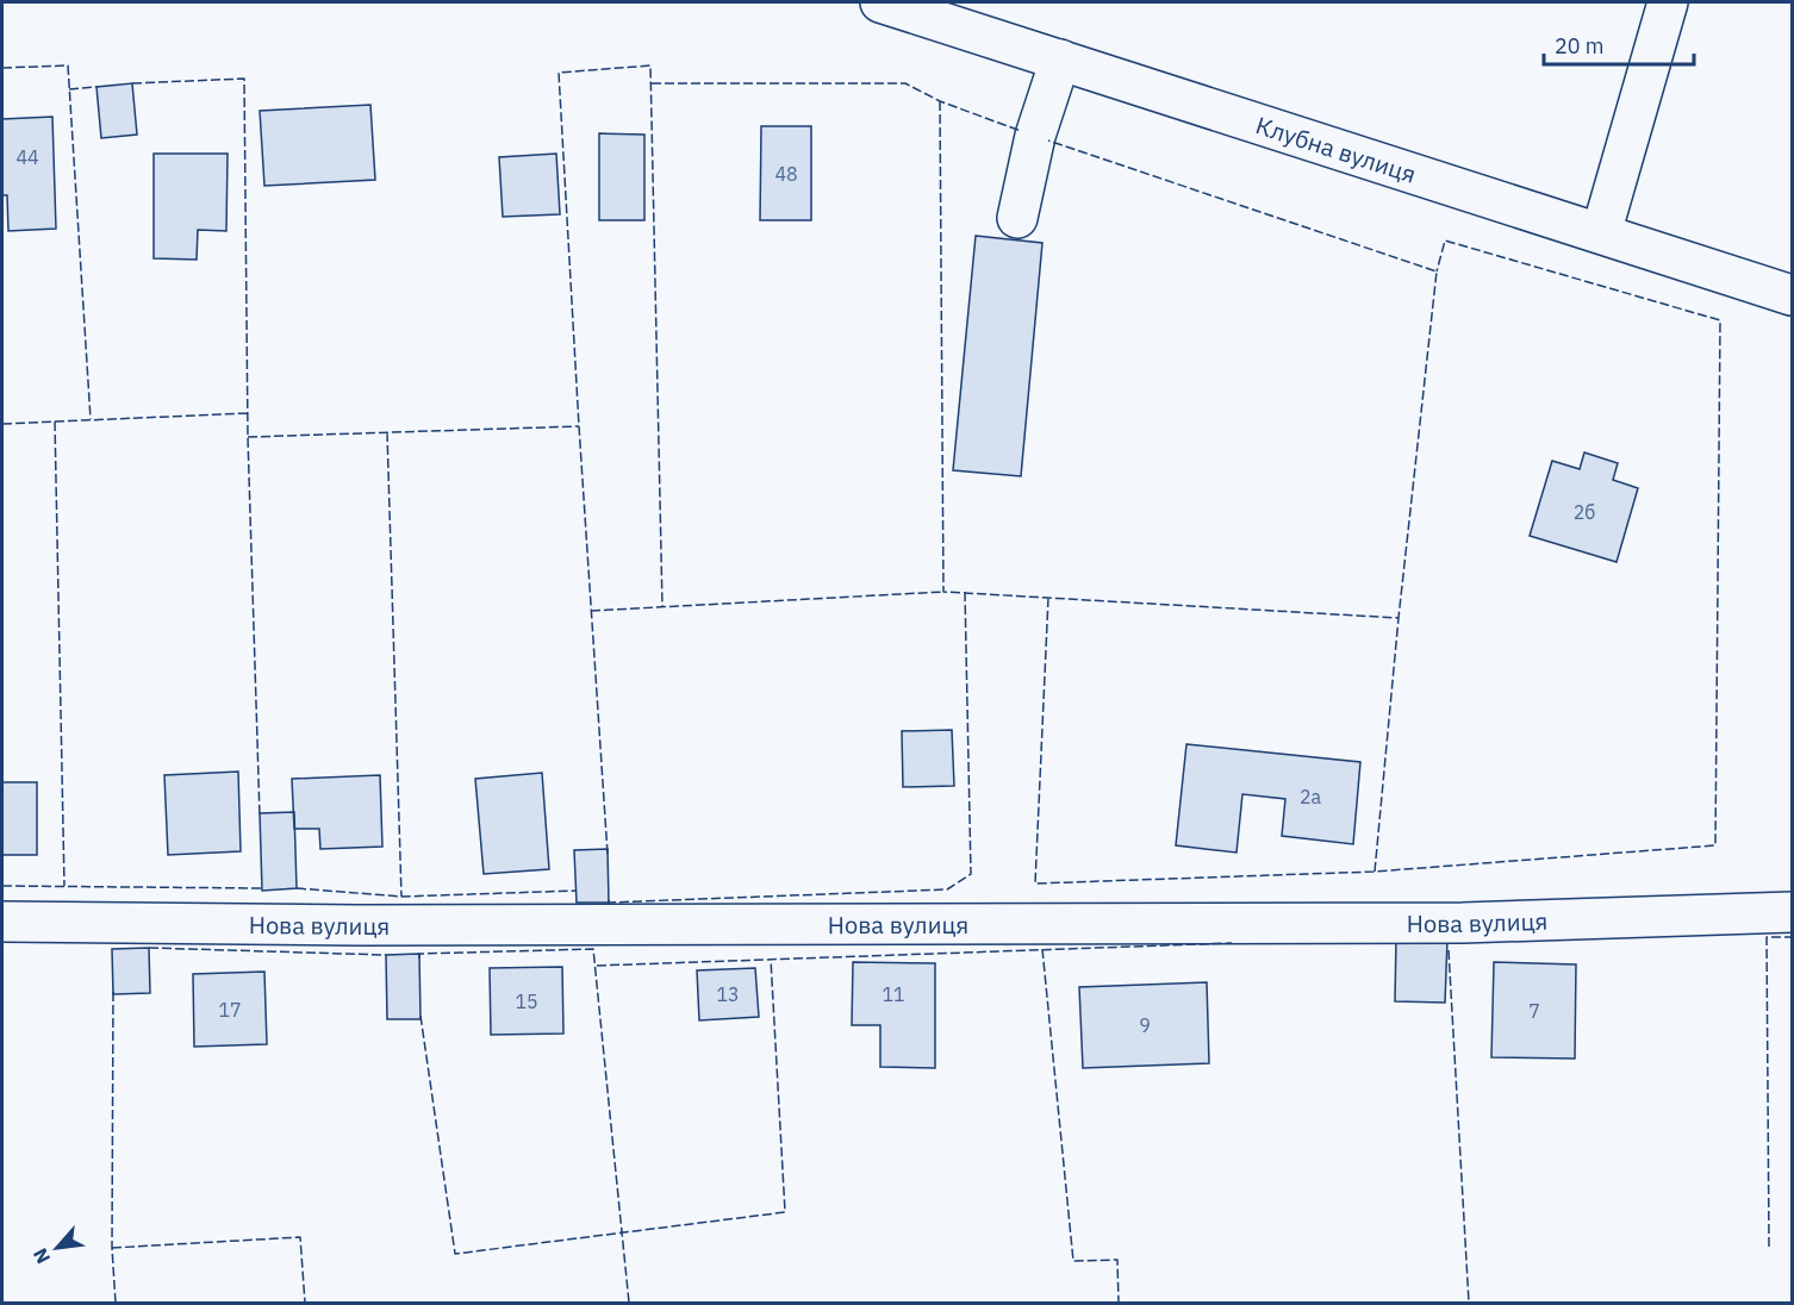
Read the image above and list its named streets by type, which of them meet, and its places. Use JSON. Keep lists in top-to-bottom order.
{
  "streets": {
    "street": ["Клубна вулиця", "Нова вулиця"]
  },
  "house_numbers": [
    "44",
    "48",
    "2б",
    "2а",
    "13",
    "11",
    "15",
    "17",
    "7",
    "9"
  ],
  "scale_bar": "20 m",
  "north": "bottom left"
}
